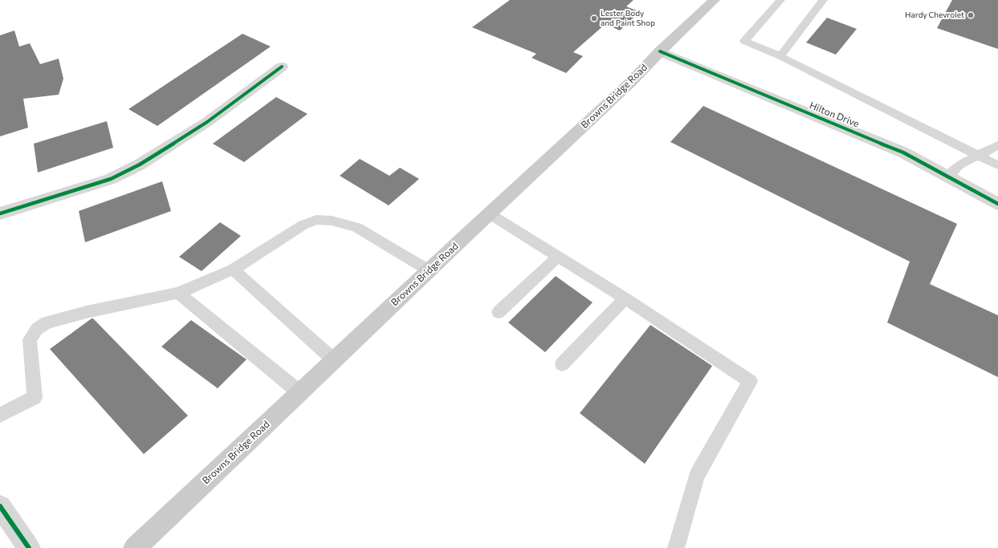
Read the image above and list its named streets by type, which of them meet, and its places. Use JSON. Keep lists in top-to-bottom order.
{
  "streets": {
    "main road": ["Browns Bridge Road"],
    "street": ["Hilton Drive"]
  },
  "crossings": [
    ["Browns Bridge Road", "Hilton Drive"]
  ],
  "places": ["Hardy Chevrolet", "Lester Body and Paint Shop"]
}
